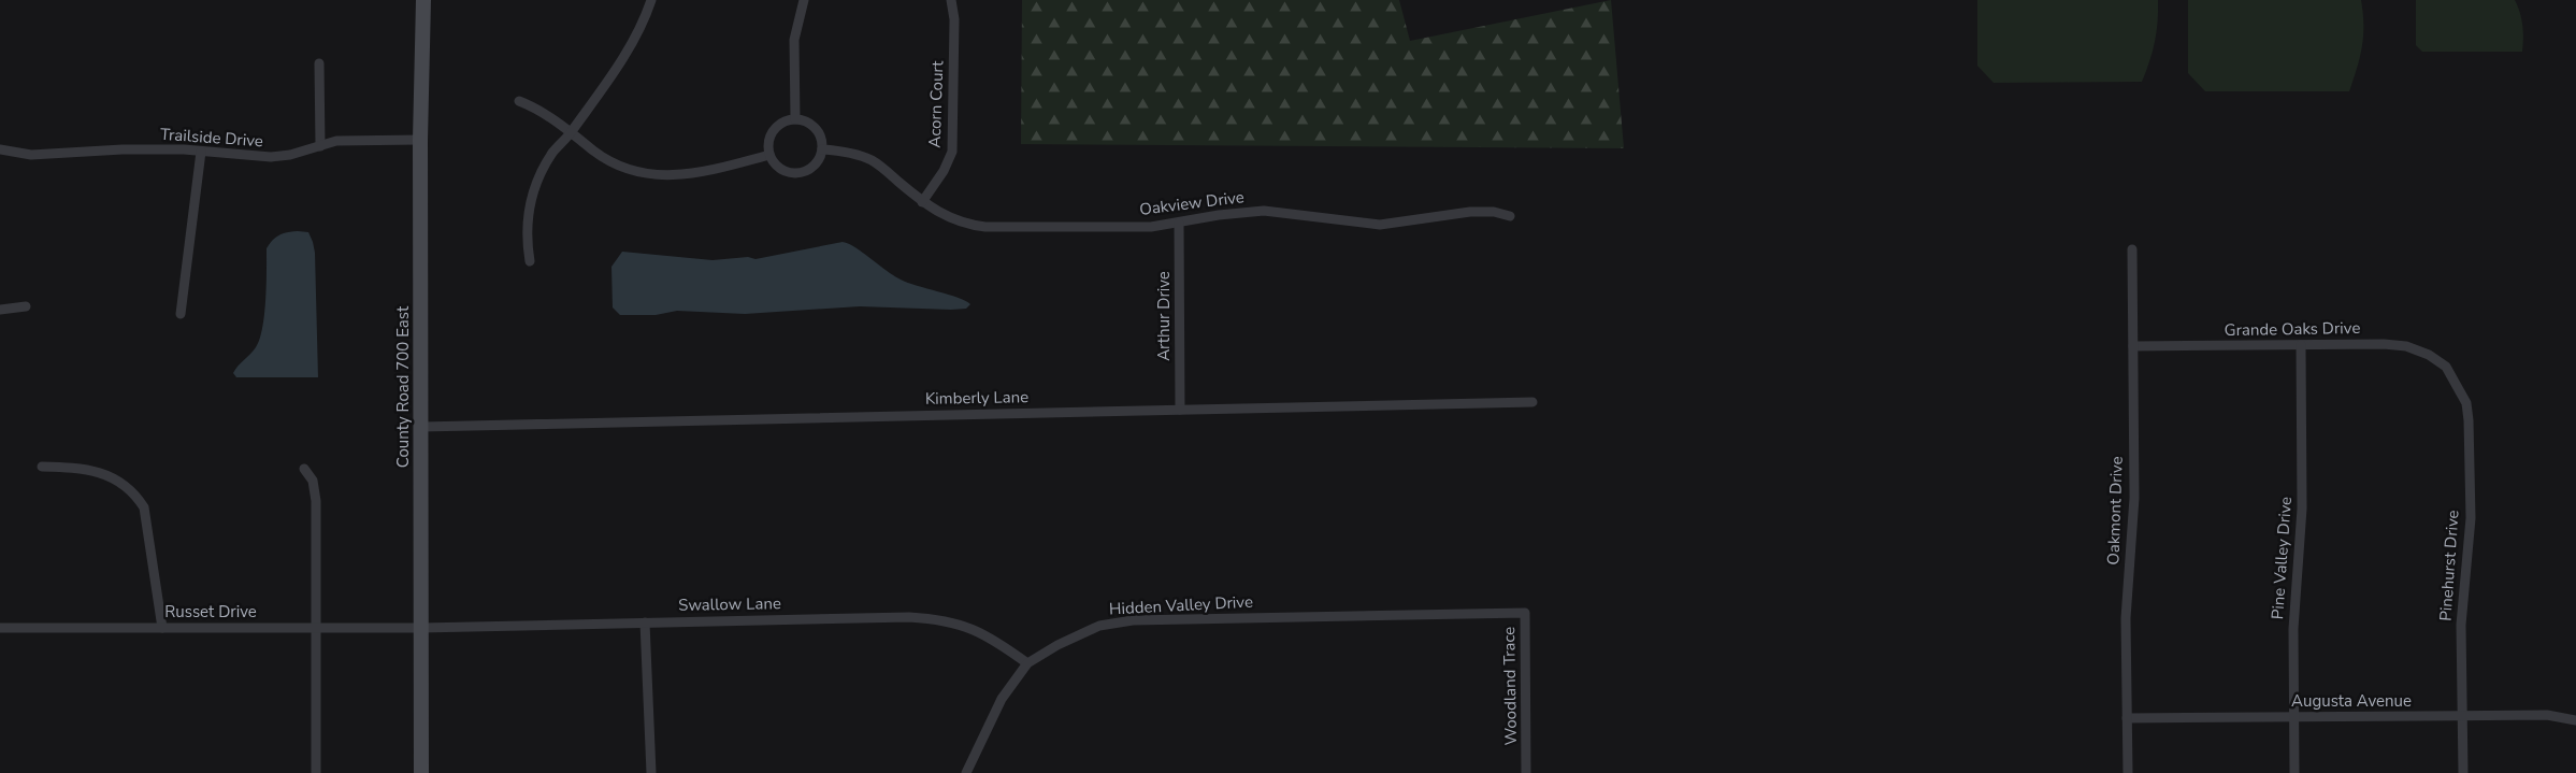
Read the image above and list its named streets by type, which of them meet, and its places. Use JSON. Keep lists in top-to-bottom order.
{
  "streets": {
    "main road": ["County Road 700 East"],
    "street": [
      "Acorn Court",
      "Trailside Drive",
      "Oakview Drive",
      "Arthur Drive",
      "Grande Oaks Drive",
      "Kimberly Lane",
      "Oakmont Drive",
      "Pine Valley Drive",
      "Pinehurst Drive",
      "Swallow Lane",
      "Hidden Valley Drive",
      "Russet Drive",
      "Woodland Trace",
      "Augusta Avenue"
    ]
  },
  "crossings": [
    ["Acorn Court", "Oakview Drive"],
    ["Trailside Drive", "County Road 700 East"],
    ["Oakview Drive", "Arthur Drive"],
    ["Arthur Drive", "Kimberly Lane"],
    ["Grande Oaks Drive", "Oakmont Drive"],
    ["Grande Oaks Drive", "Pine Valley Drive"],
    ["Grande Oaks Drive", "Pinehurst Drive"],
    ["County Road 700 East", "Kimberly Lane"],
    ["County Road 700 East", "Swallow Lane"],
    ["County Road 700 East", "Russet Drive"],
    ["Oakmont Drive", "Augusta Avenue"],
    ["Pine Valley Drive", "Augusta Avenue"],
    ["Pinehurst Drive", "Augusta Avenue"],
    ["Swallow Lane", "Hidden Valley Drive"],
    ["Swallow Lane", "Russet Drive"],
    ["Hidden Valley Drive", "Woodland Trace"]
  ]
}
